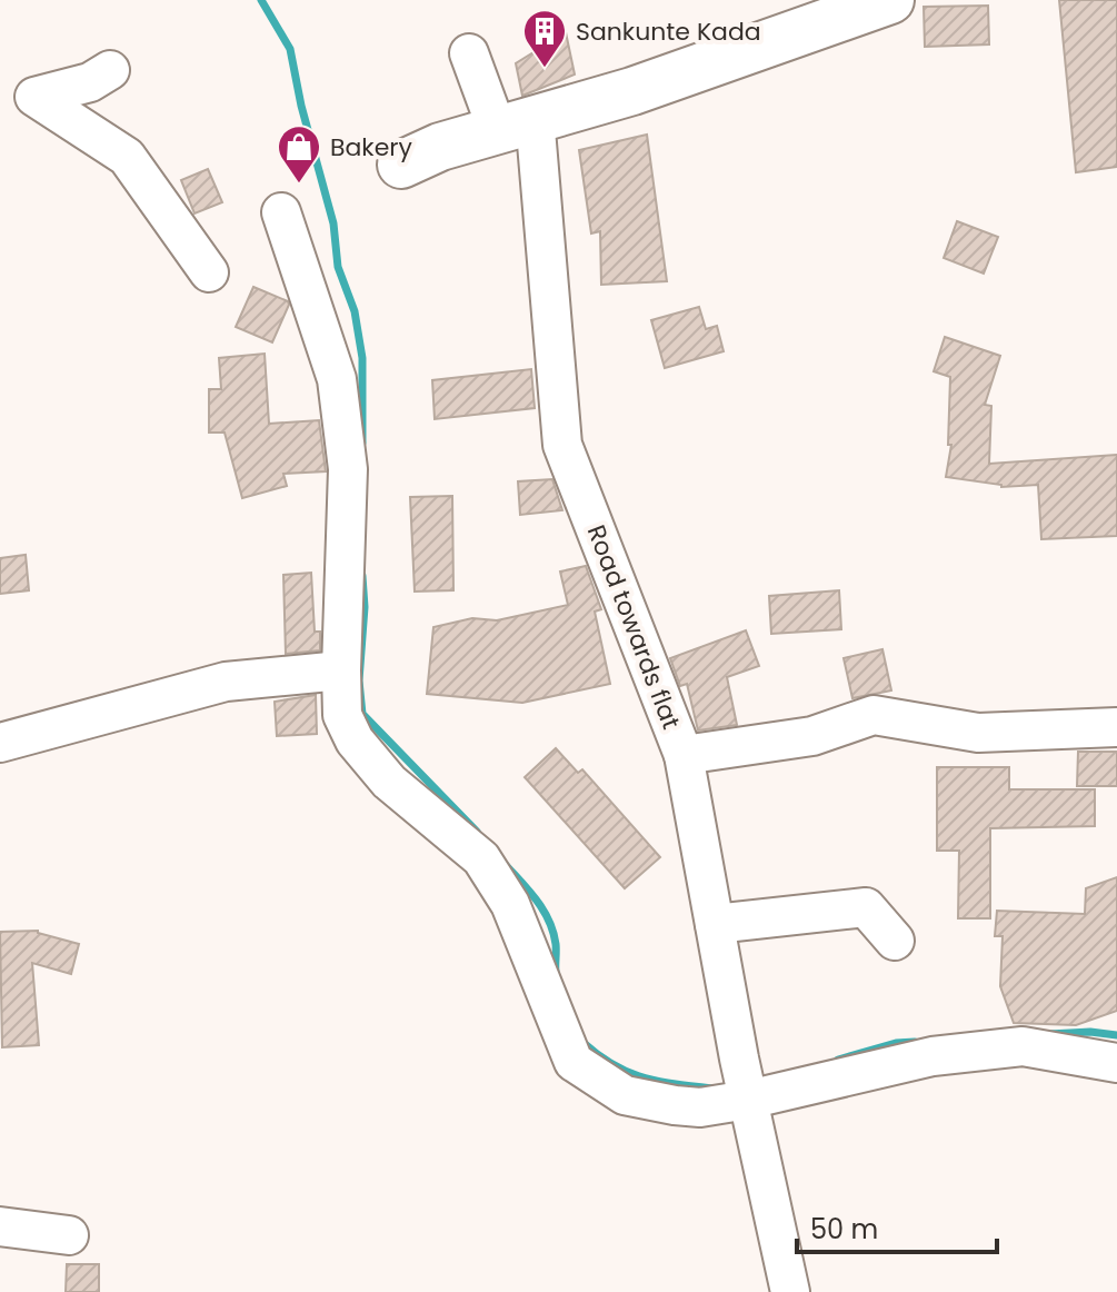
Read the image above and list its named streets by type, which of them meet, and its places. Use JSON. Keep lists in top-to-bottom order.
{
  "streets": {
    "street": ["Road towards flat"]
  },
  "places": {
    "building": ["Sankunte Kada"],
    "shop": ["Bakery"]
  },
  "scale_bar": "50 m"
}
